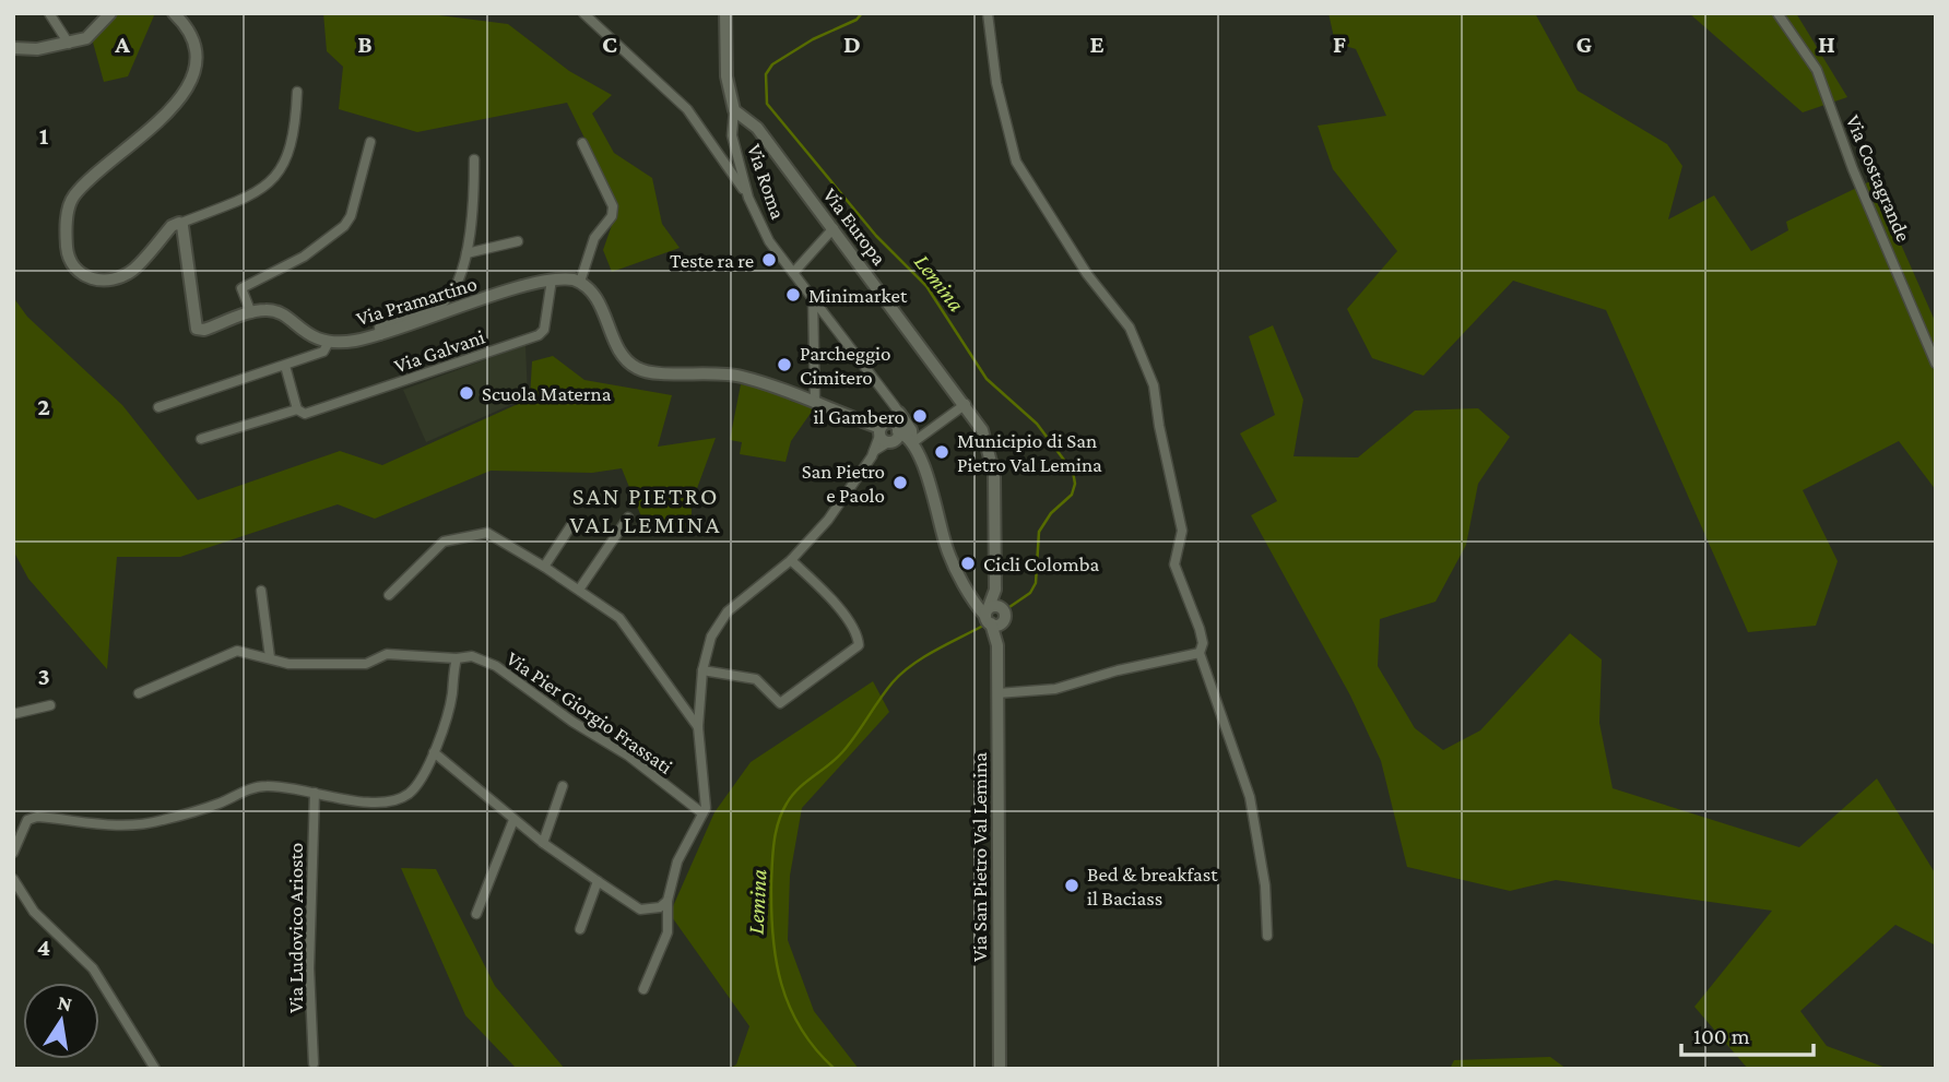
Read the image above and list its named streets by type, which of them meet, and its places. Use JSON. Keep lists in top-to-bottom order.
{
  "streets": {
    "street": [
      "Via Costagrande",
      "Via Roma",
      "Via Europa",
      "Via Pramartino",
      "Via Galvani",
      "Via Pier Giorgio Frassati",
      "Via San Pietro Val Lemina",
      "Via Ludovico Ariosto"
    ]
  },
  "crossings": [
    ["Via Roma", "Via Europa"],
    ["Via Roma", "Via Pier Giorgio Frassati"],
    ["Via Europa", "Via San Pietro Val Lemina"],
    ["Via Pramartino", "Via Galvani"]
  ],
  "districts": ["SAN PIETRO VAL LEMINA"],
  "water": ["Lemina"],
  "places": [
    "Teste ra re",
    "Minimarket",
    "Parcheggio Cimitero",
    "Scuola Materna",
    "il Gambero",
    "Municipio di San Pietro Val Lemina",
    "San Pietro e Paolo",
    "Cicli Colomba",
    "Bed & breakfast il Baciass"
  ],
  "scale_bar": "100 m",
  "north": "top",
  "grid": {
    "columns": [
      "A",
      "B",
      "C",
      "D",
      "E",
      "F",
      "G",
      "H"
    ],
    "rows": [
      "1",
      "2",
      "3",
      "4"
    ]
  }
}
